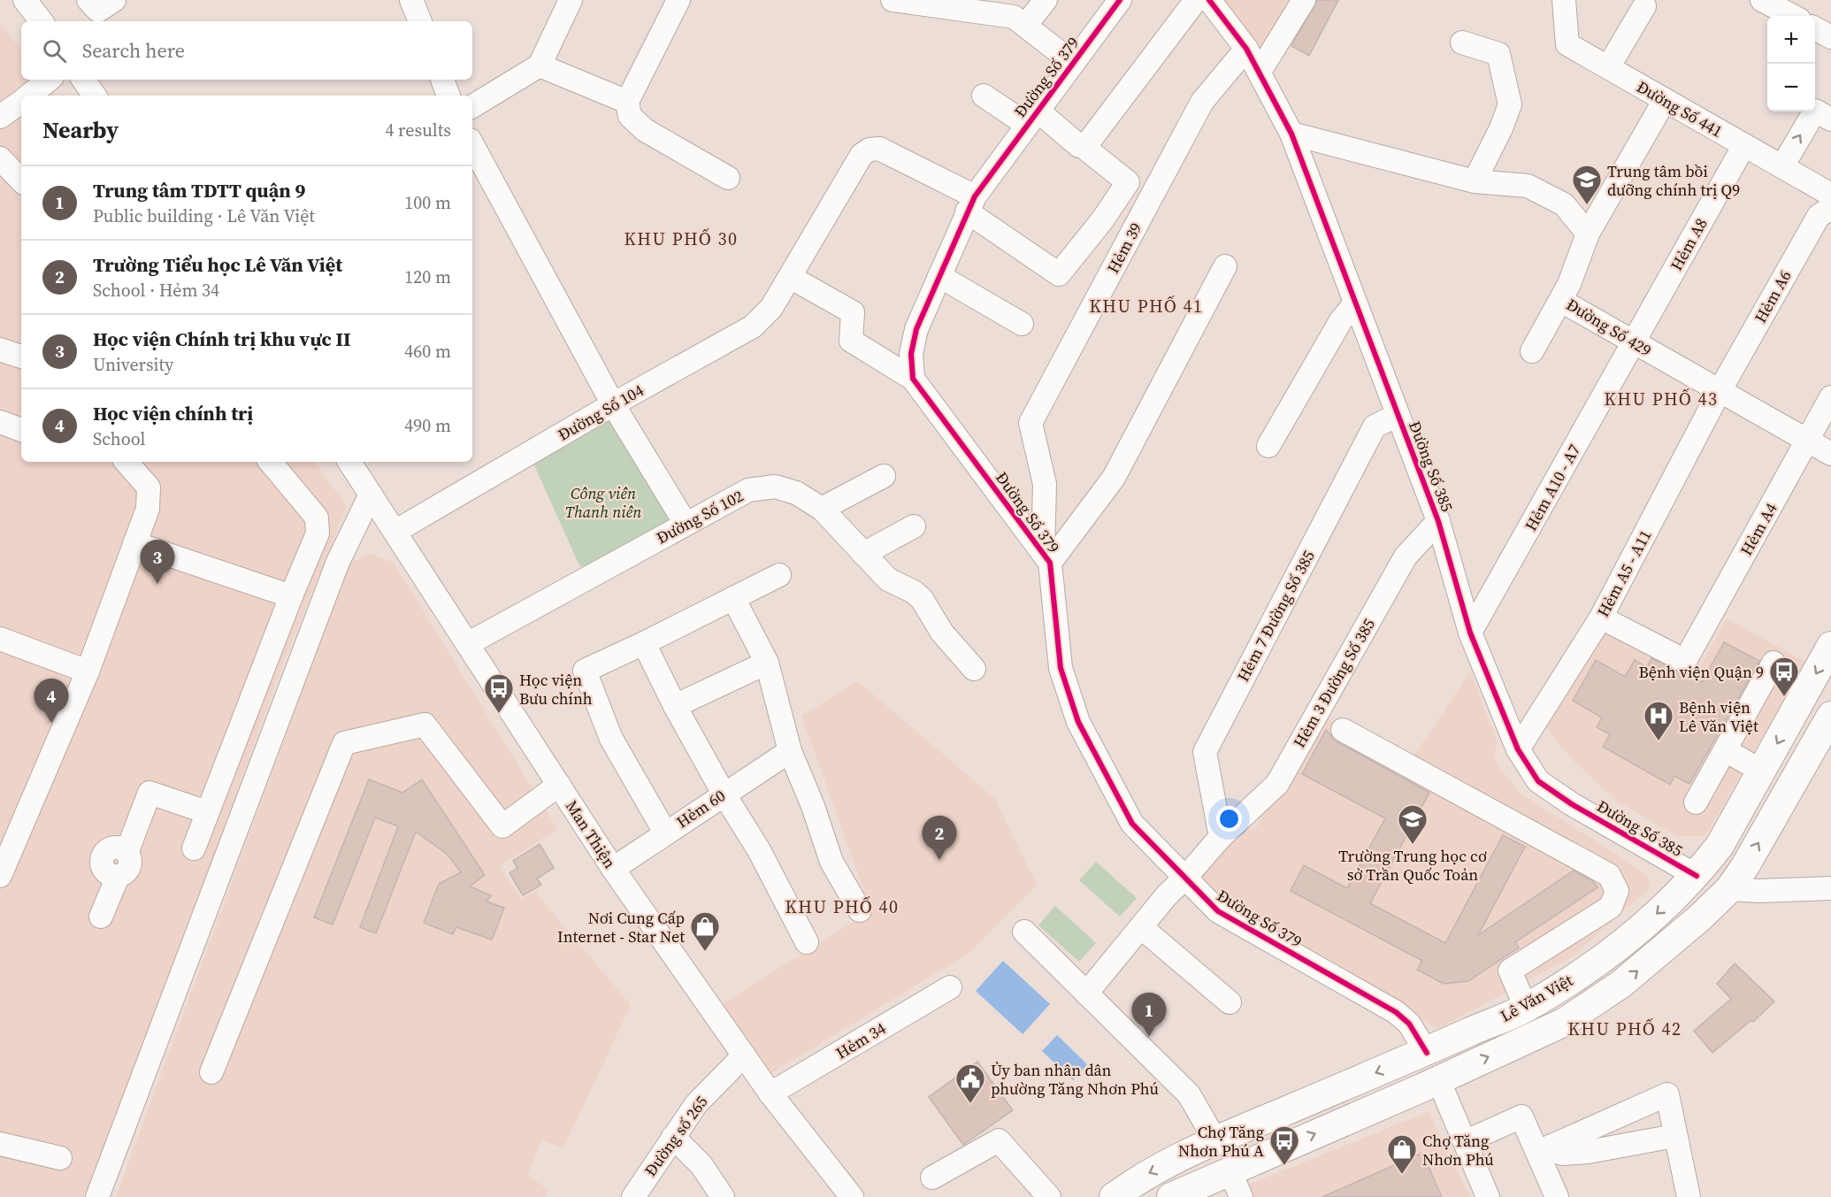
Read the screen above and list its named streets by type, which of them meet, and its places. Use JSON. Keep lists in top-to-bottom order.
{
  "streets": {
    "main road": ["Lê Văn Việt"],
    "street": [
      "Đường Số 379",
      "Đường Số 441",
      "Hẻm A8",
      "Hẻm 39",
      "Hẻm A6",
      "Đường Số 429",
      "Đường Số 104",
      "Đường Số 385",
      "Hẻm A10 - A7",
      "Đường Số 102",
      "Hẻm A4",
      "Hẻm A5 - A11",
      "Hẻm 7 Đường Số 385",
      "Hẻm 3 Đường Số 385",
      "Hẻm 60",
      "Man Thiện",
      "Hẻm 34",
      "Đường số 265"
    ]
  },
  "crossings": [
    ["Đường Số 379", "Hẻm 39"],
    ["Đường Số 379", "Hẻm 3 Đường Số 385"],
    ["Đường Số 379", "Lê Văn Việt"],
    ["Đường Số 441", "Hẻm A8"],
    ["Đường Số 441", "Đường Số 429"],
    ["Hẻm A8", "Đường Số 429"],
    ["Hẻm A8", "Hẻm A10 - A7"],
    ["Hẻm 39", "Đường Số 385"],
    ["Hẻm A6", "Đường Số 429"],
    ["Hẻm A6", "Hẻm A5 - A11"],
    ["Đường Số 429", "Hẻm A10 - A7"],
    ["Đường Số 429", "Hẻm A4"],
    ["Đường Số 429", "Hẻm A5 - A11"],
    ["Đường Số 104", "Man Thiện"],
    ["Đường Số 385", "Hẻm A10 - A7"],
    ["Đường Số 385", "Hẻm A5 - A11"],
    ["Đường Số 385", "Hẻm 7 Đường Số 385"],
    ["Đường Số 385", "Hẻm 3 Đường Số 385"],
    ["Đường Số 385", "Lê Văn Việt"],
    ["Đường Số 102", "Man Thiện"],
    ["Hẻm A4", "Hẻm A5 - A11"],
    ["Hẻm 7 Đường Số 385", "Hẻm 3 Đường Số 385"],
    ["Hẻm 60", "Man Thiện"],
    ["Man Thiện", "Hẻm 34"],
    ["Man Thiện", "Đường số 265"]
  ],
  "districts": [
    "KHU PHỐ 30",
    "KHU PHỐ 41",
    "KHU PHỐ 43",
    "KHU PHỐ 40",
    "KHU PHỐ 42"
  ],
  "parks": ["Công viên Thanh niên"],
  "places": {
    "school or university": ["Trung tâm bồi dưỡng chính trị Q9", "Trường Trung học cơ sở Trần Quốc Toản"],
    "bus stop": ["Bệnh viện Quận 9", "Học viện Bưu chính", "Chợ Tăng Nhơn Phú A"],
    "hospital": ["Bệnh viện Lê Văn Việt"],
    "shop": ["Nơi Cung Cấp Internet - Star Net", "Chợ Tăng Nhơn Phú"],
    "public building": ["Ủy ban nhân dân phường Tăng Nhơn Phú"]
  },
  "page": {
    "map_buttons": ["+", "−"],
    "search": "Search here",
    "heading": ["Nearby", "4 results"],
    "list": [
      {
        "mark": "1",
        "name": "Trung tâm TDTT quận 9",
        "note": "Public building · Lê Văn Việt",
        "value": "100 m"
      },
      {
        "mark": "2",
        "name": "Trường Tiểu học Lê Văn Việt",
        "note": "School · Hẻm 34",
        "value": "120 m"
      },
      {
        "mark": "3",
        "name": "Học viện Chính trị khu vực II",
        "note": "University",
        "value": "460 m"
      },
      {
        "mark": "4",
        "name": "Học viện chính trị",
        "note": "School",
        "value": "490 m"
      }
    ],
    "pins": [
      "3",
      "4",
      "2",
      "1"
    ]
  }
}
